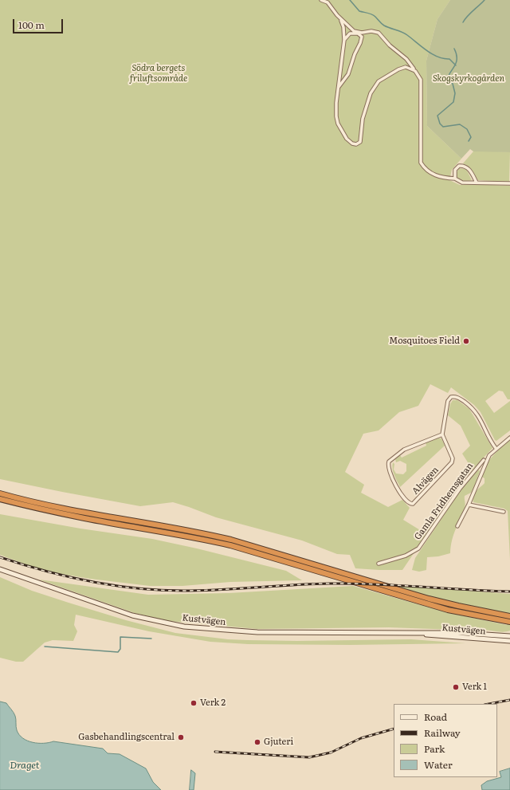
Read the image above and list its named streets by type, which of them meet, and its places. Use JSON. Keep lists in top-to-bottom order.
{
  "streets": {
    "main road": ["Kustvägen"],
    "street": ["Alvägen", "Gamla Fridhemsgatan"]
  },
  "water": ["Draget"],
  "parks": ["Södra bergets friluftsområde", "Skogskyrkogården"],
  "places": [
    "Mosquitoes Field",
    "Verk 1",
    "Verk 2",
    "Gasbehandlingscentral",
    "Gjuteri"
  ],
  "legend": [
    "Road",
    "Railway",
    "Park",
    "Water"
  ],
  "scale_bar": "100 m"
}
